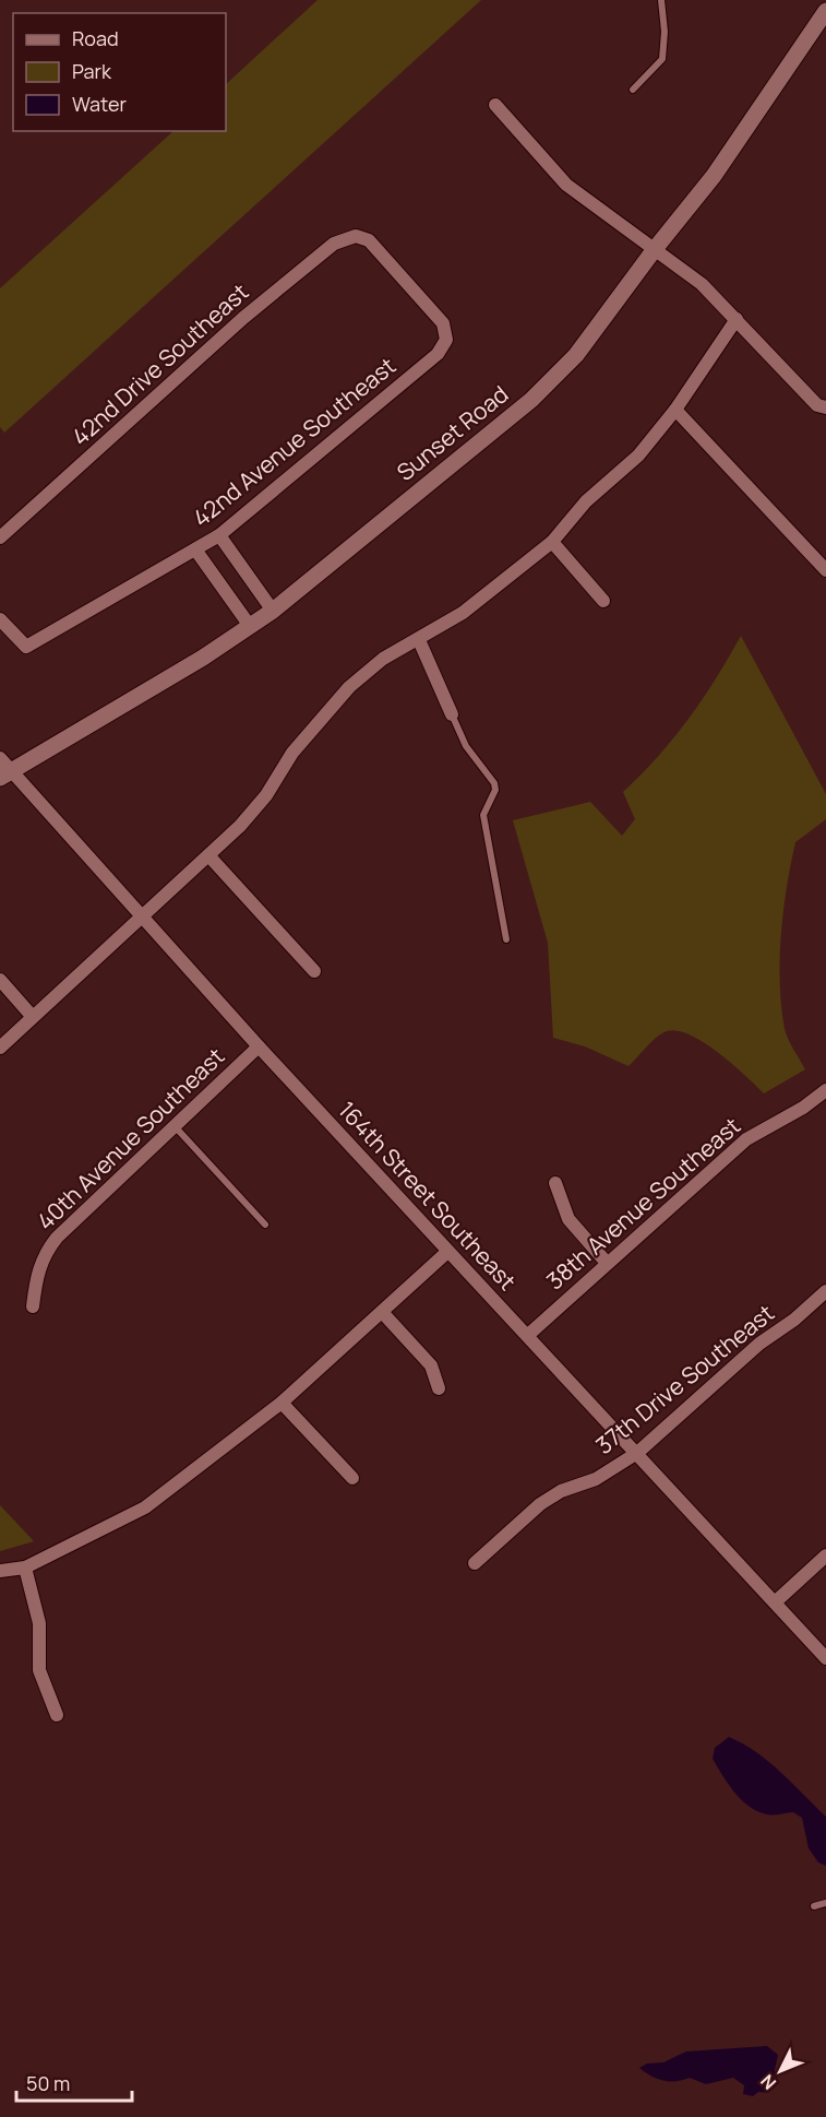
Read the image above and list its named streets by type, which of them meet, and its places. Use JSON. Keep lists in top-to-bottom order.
{
  "streets": {
    "street": [
      "42nd Drive Southeast",
      "Sunset Road",
      "42nd Avenue Southeast",
      "40th Avenue Southeast",
      "164th Street Southeast",
      "38th Avenue Southeast",
      "37th Drive Southeast"
    ]
  },
  "crossings": [
    ["42nd Drive Southeast", "42nd Avenue Southeast"],
    ["Sunset Road", "164th Street Southeast"],
    ["40th Avenue Southeast", "164th Street Southeast"],
    ["164th Street Southeast", "38th Avenue Southeast"],
    ["164th Street Southeast", "37th Drive Southeast"]
  ],
  "legend": ["Road", "Park", "Water"],
  "scale_bar": "50 m",
  "north": "bottom left"
}
